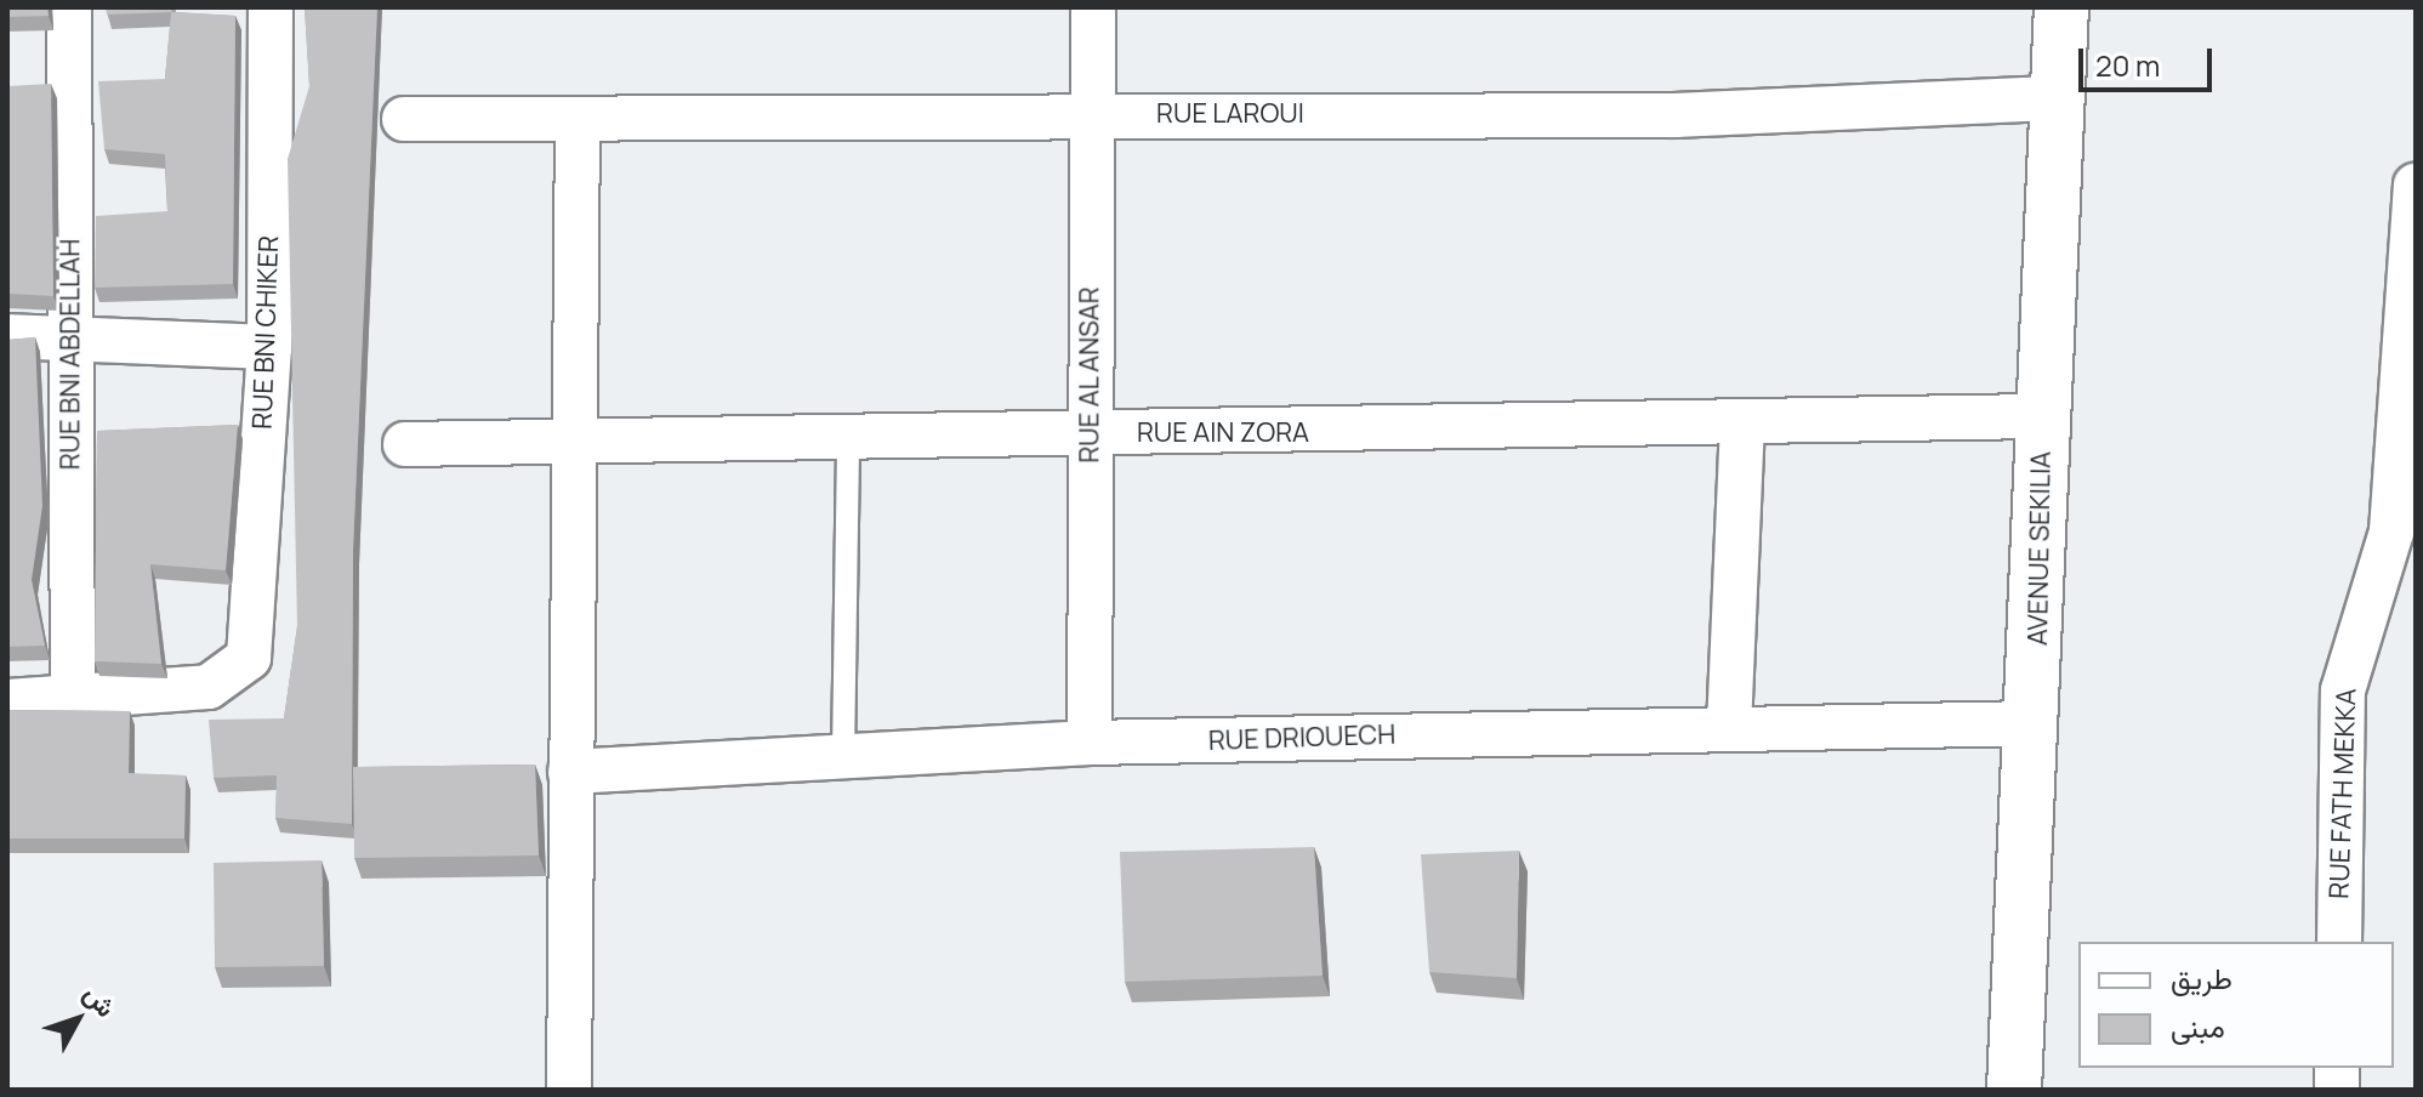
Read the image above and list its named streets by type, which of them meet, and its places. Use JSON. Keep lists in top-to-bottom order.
{
  "streets": {
    "main road": ["AVENUE SEKILIA"],
    "street": [
      "RUE LAROUI",
      "RUE BNI CHIKER",
      "RUE BNI ABDELLAH",
      "RUE AL ANSAR",
      "RUE AIN ZORA",
      "RUE DRIOUECH",
      "RUE FATH MEKKA"
    ]
  },
  "crossings": [
    ["RUE LAROUI", "RUE AL ANSAR"],
    ["RUE LAROUI", "AVENUE SEKILIA"],
    ["RUE BNI CHIKER", "RUE BNI ABDELLAH"],
    ["RUE AL ANSAR", "RUE AIN ZORA"],
    ["RUE AL ANSAR", "RUE DRIOUECH"],
    ["RUE AIN ZORA", "AVENUE SEKILIA"],
    ["AVENUE SEKILIA", "RUE DRIOUECH"]
  ],
  "legend": ["طريق", "مبنى"],
  "scale_bar": "20 m",
  "north": "top right"
}
